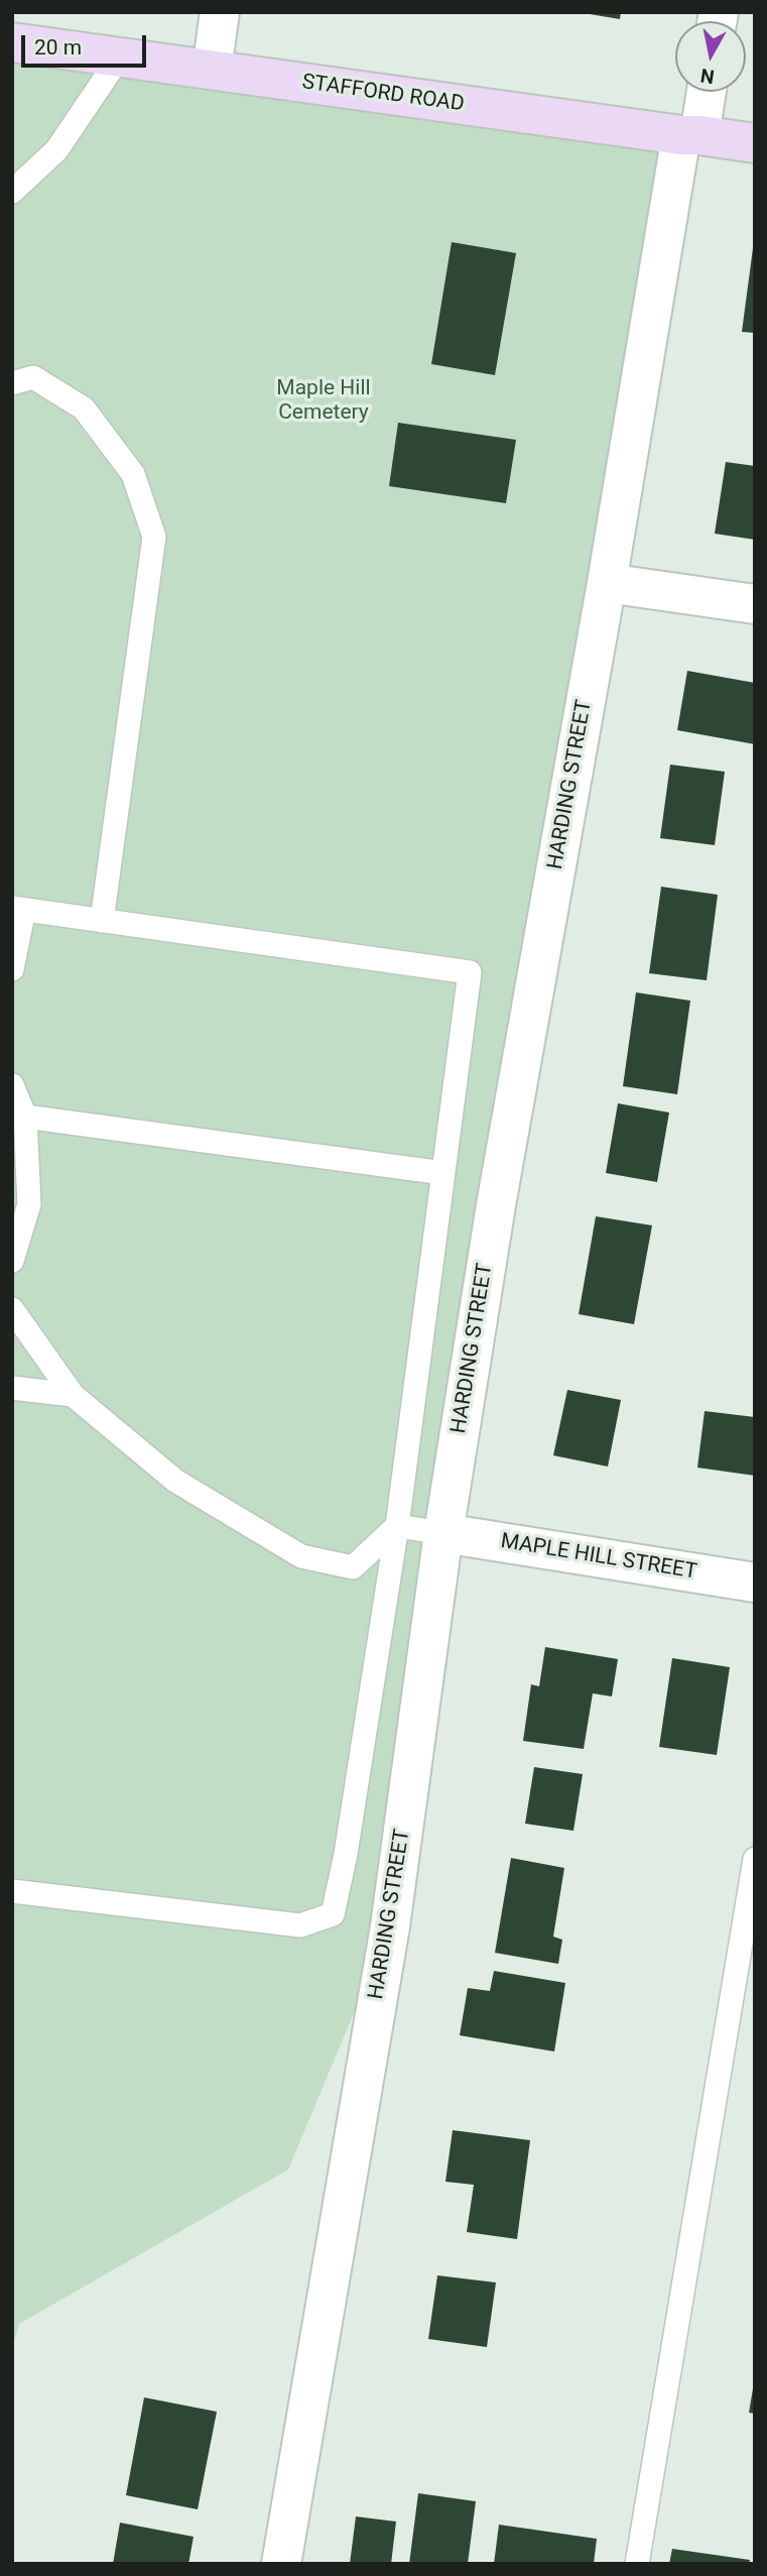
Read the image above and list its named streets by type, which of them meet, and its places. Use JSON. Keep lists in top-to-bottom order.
{
  "streets": {
    "street": ["STAFFORD ROAD", "HARDING STREET", "MAPLE HILL STREET"]
  },
  "crossings": [
    ["STAFFORD ROAD", "HARDING STREET"],
    ["HARDING STREET", "MAPLE HILL STREET"]
  ],
  "parks": ["Maple Hill Cemetery"],
  "scale_bar": "20 m",
  "north": "bottom"
}
